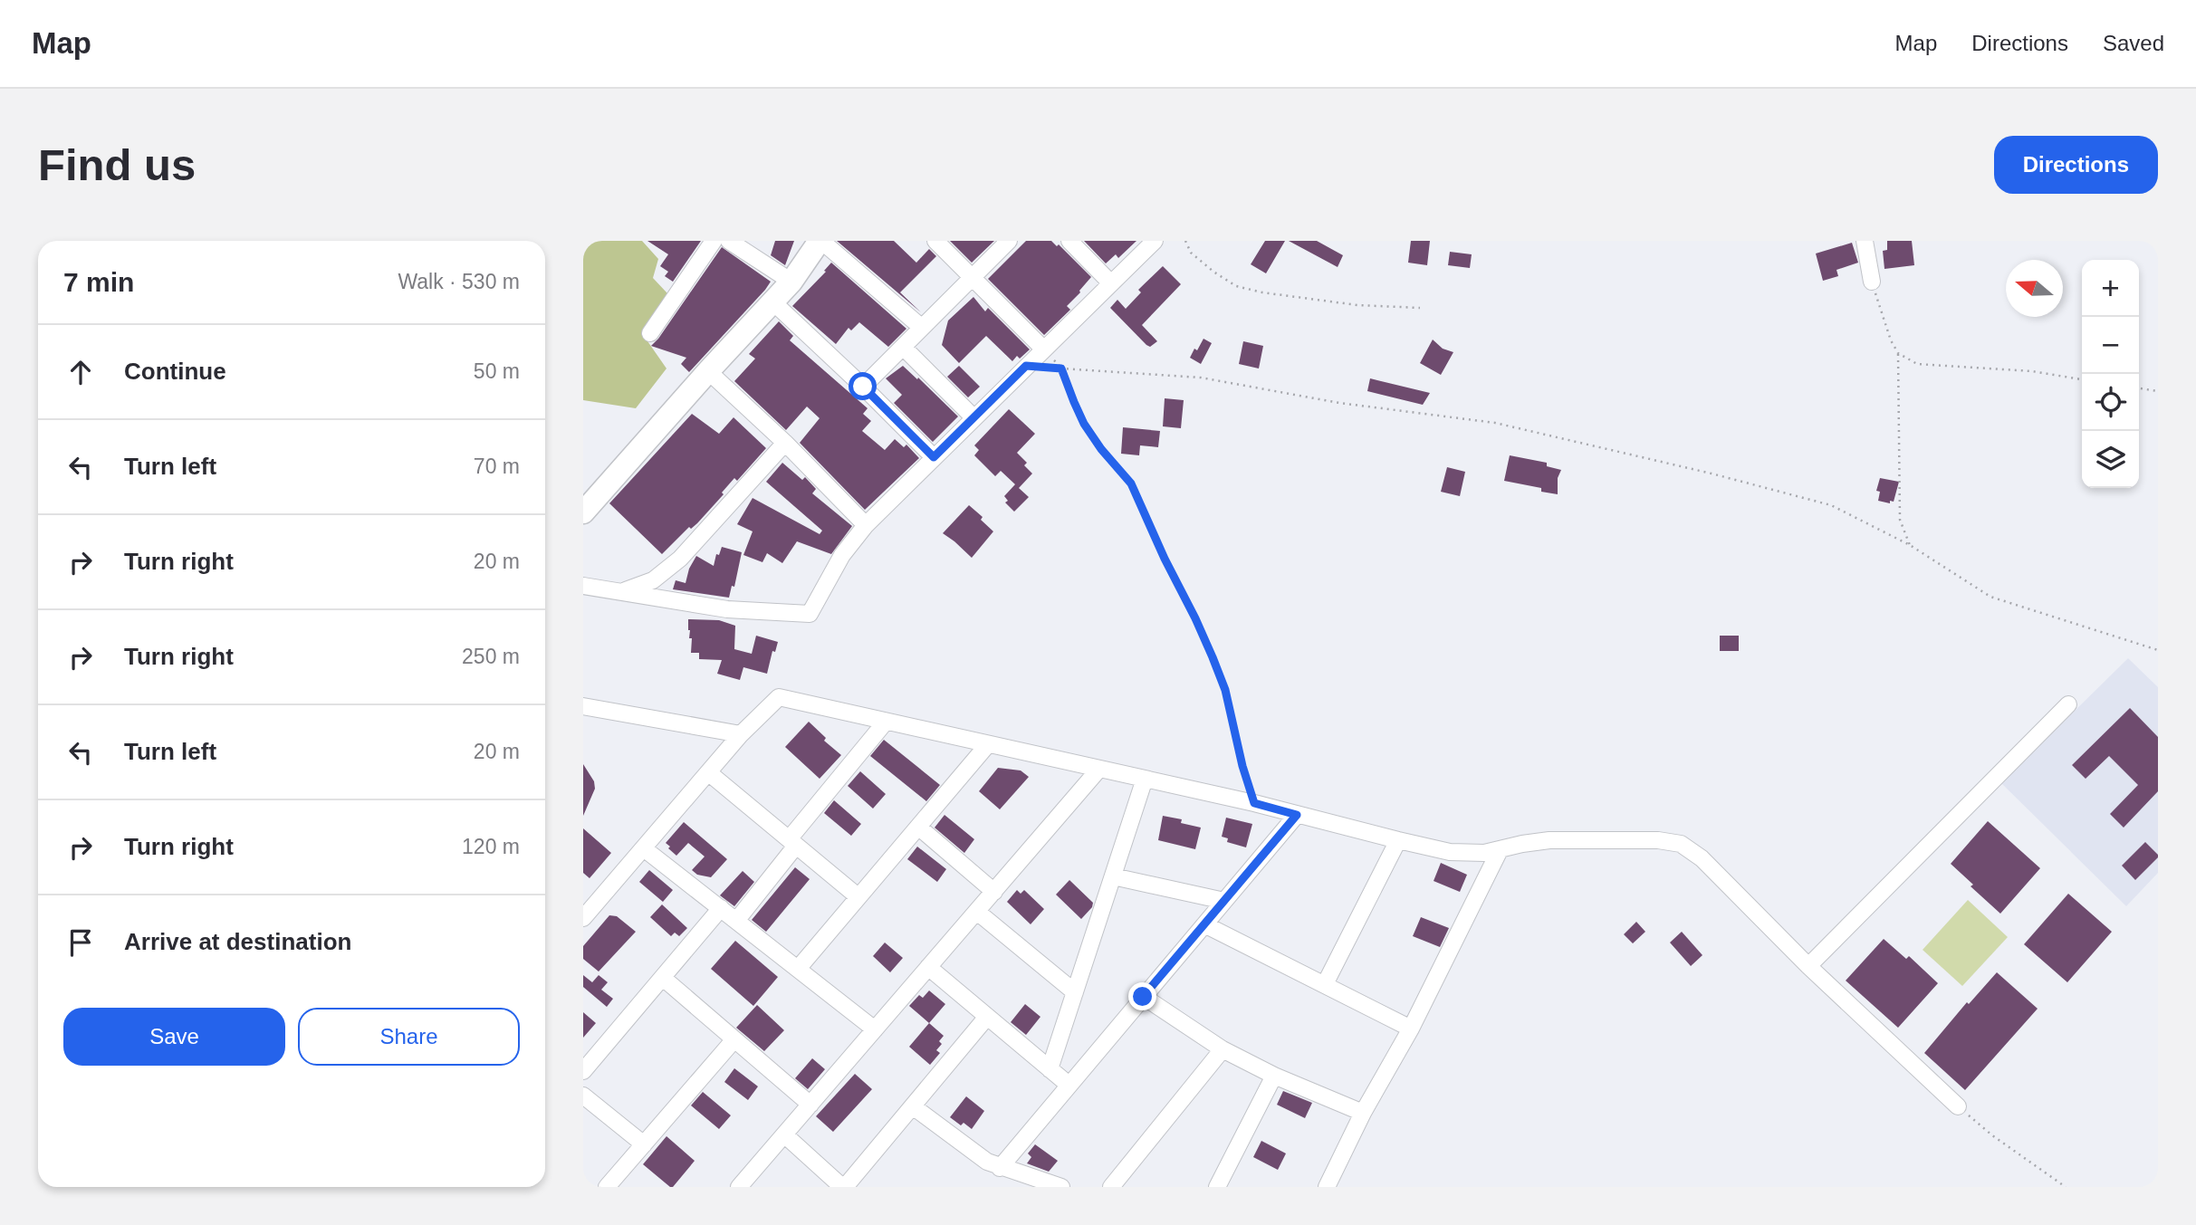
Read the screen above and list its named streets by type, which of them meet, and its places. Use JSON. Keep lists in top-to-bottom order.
{
  "north": "left",
  "page": {
    "header": "Map",
    "nav": ["Map", "Directions", "Saved"],
    "buttons": [
      "Directions",
      ["Save", "Share"]
    ],
    "title": "Find us",
    "heading": ["7 min", "Walk · 530 m"],
    "map_buttons": ["+", "−"],
    "list": [
      ["Continue", "50 m"],
      ["Turn left", "70 m"],
      ["Turn right", "20 m"],
      ["Turn right", "250 m"],
      ["Turn left", "20 m"],
      ["Turn right", "120 m"],
      "Arrive at destination"
    ]
  }
}
